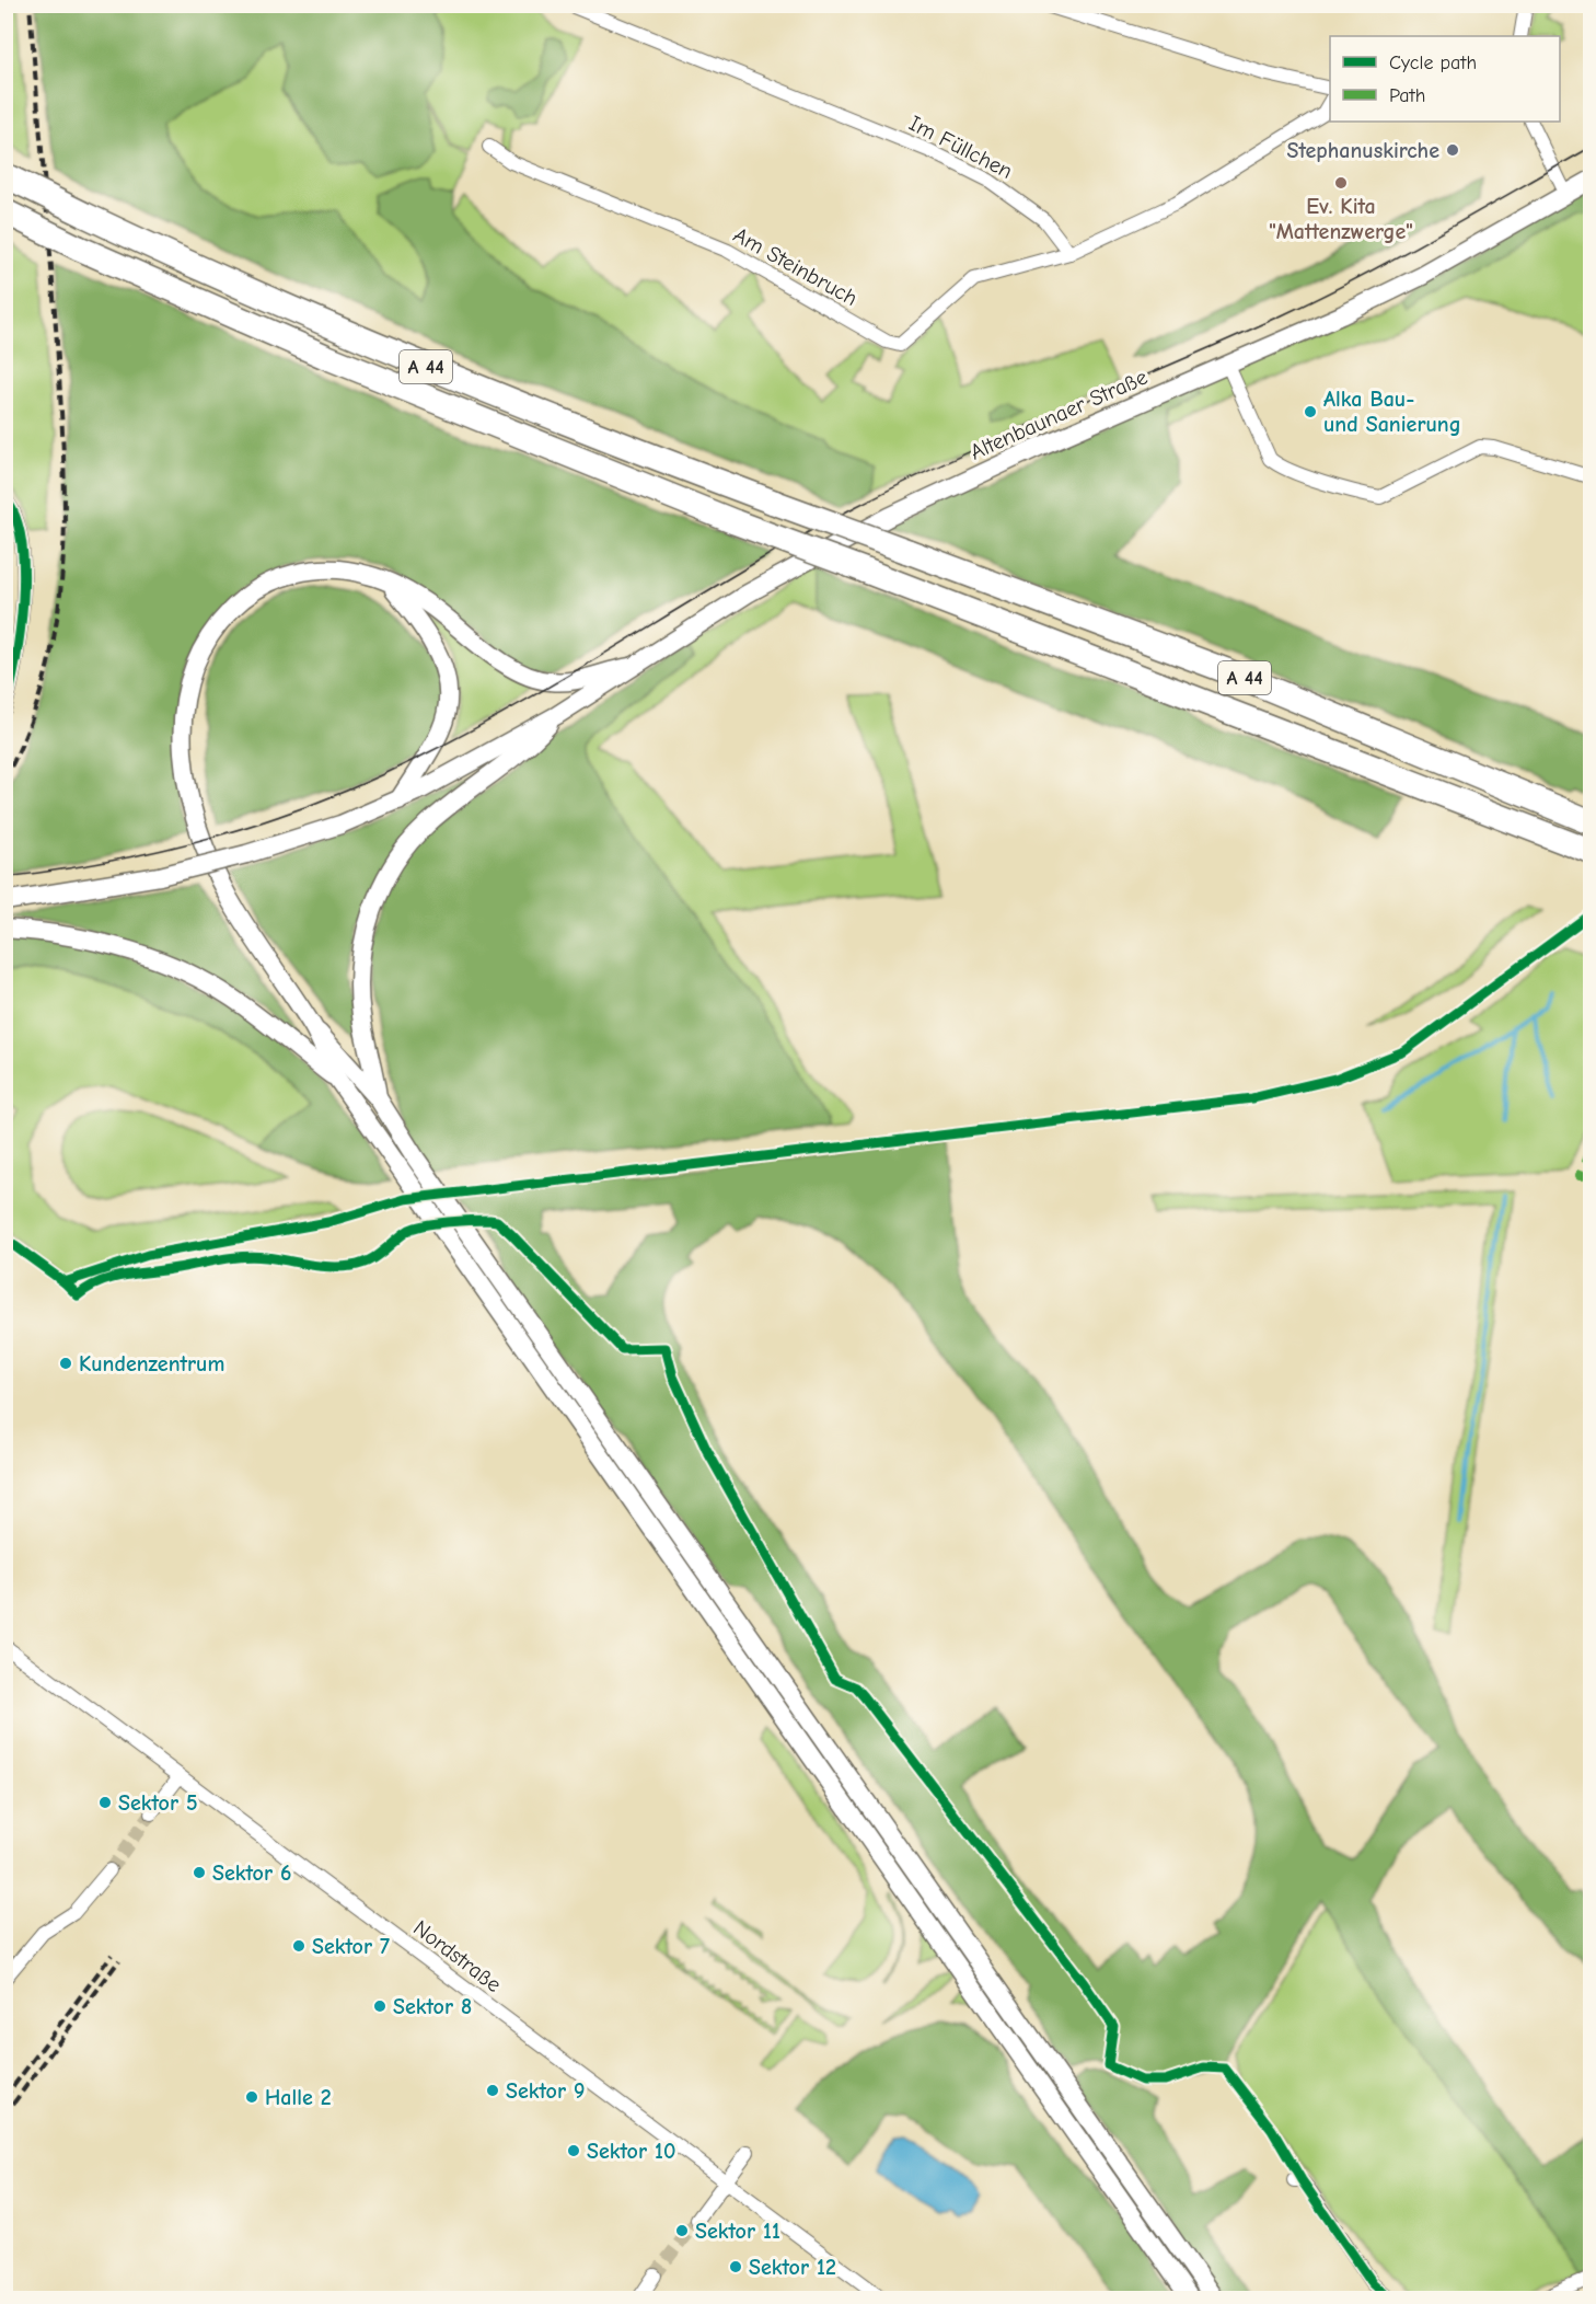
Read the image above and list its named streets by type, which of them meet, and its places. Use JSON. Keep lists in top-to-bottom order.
{
  "streets": {
    "highway": ["A 44"],
    "main road": ["Altenbaunaer Straße"],
    "street": ["Im Füllchen", "Am Steinbruch", "Nordstraße"]
  },
  "crossings": [
    ["Im Füllchen", "Am Steinbruch"]
  ],
  "places": [
    "Stephanuskirche",
    "Ev. Kita \"Mattenzwerge\"",
    "Alka Bau- und Sanierung",
    "Kundenzentrum",
    "Sektor 5",
    "Sektor 6",
    "Sektor 7",
    "Sektor 8",
    "Sektor 9",
    "Halle 2",
    "Sektor 10",
    "Sektor 11",
    "Sektor 12"
  ],
  "legend": ["Cycle path", "Path"]
}
